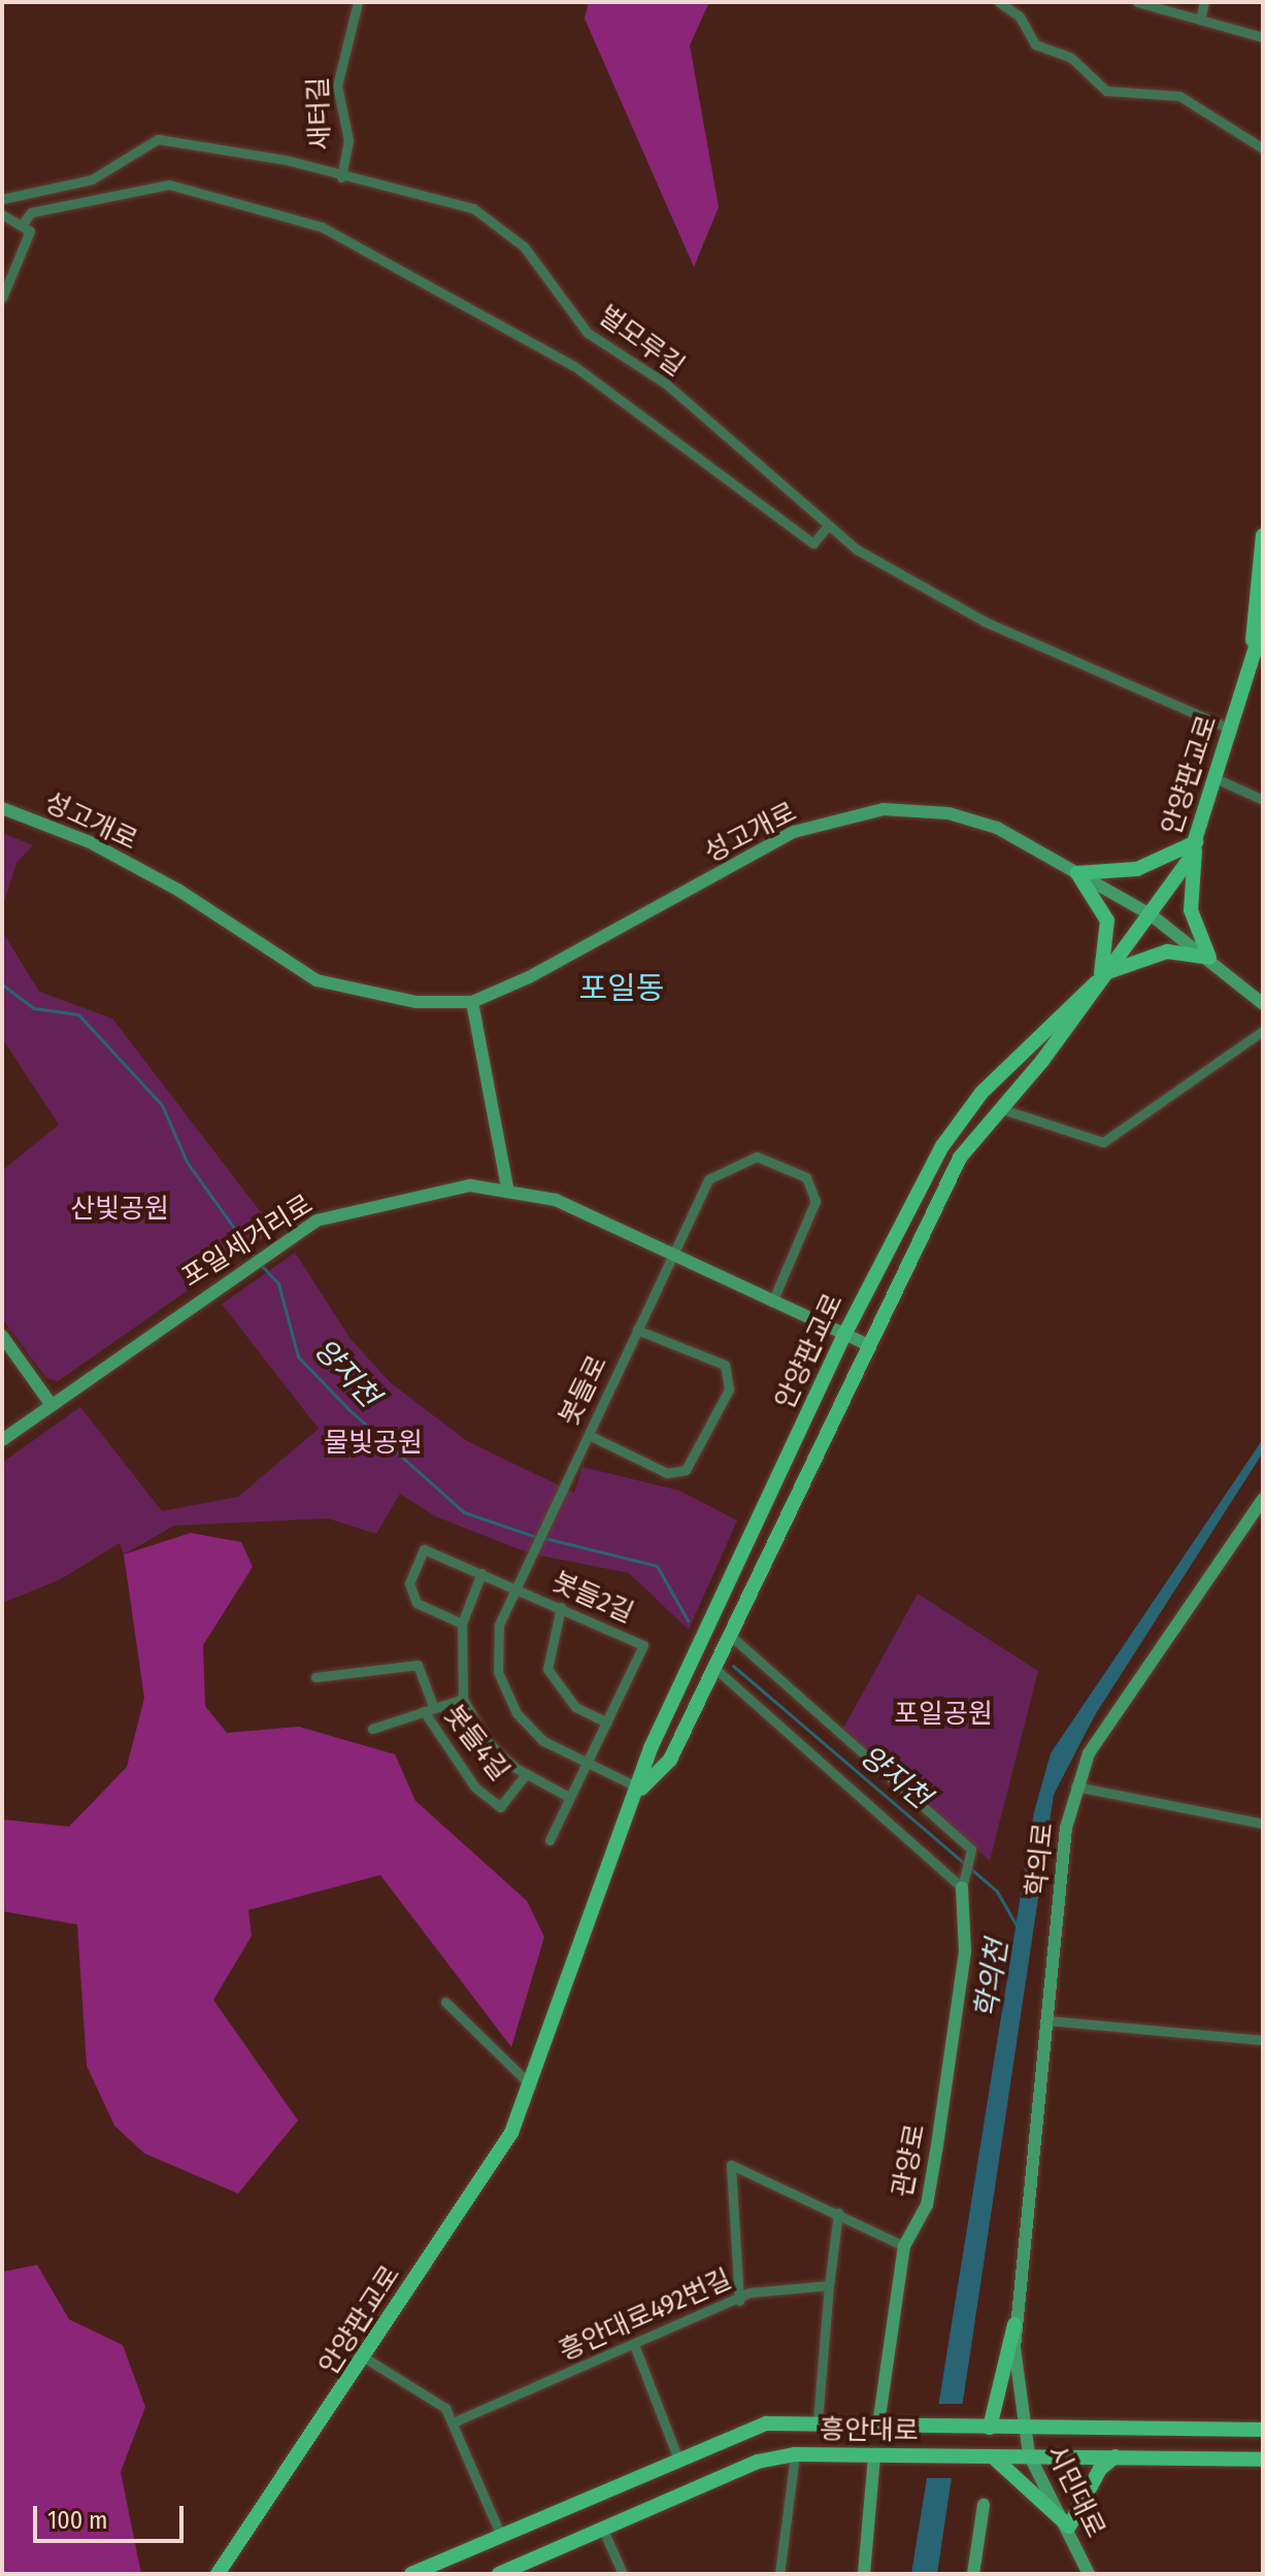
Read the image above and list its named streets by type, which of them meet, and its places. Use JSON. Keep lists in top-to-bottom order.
{
  "streets": {
    "main road": ["안양판교로", "흥안대로"],
    "street": [
      "새터길",
      "벌모루길",
      "성고개로",
      "포일세거리로",
      "봇들로",
      "봇들2길",
      "봇들4길",
      "학의로",
      "관양로",
      "흥안대로492번길",
      "시민대로"
    ]
  },
  "crossings": [
    ["새터길", "벌모루길"],
    ["벌모루길", "안양판교로"],
    ["안양판교로", "성고개로"],
    ["안양판교로", "포일세거리로"],
    ["안양판교로", "봇들로"],
    ["포일세거리로", "봇들로"],
    ["봇들로", "봇들2길"],
    ["학의로", "흥안대로"],
    ["학의로", "시민대로"],
    ["관양로", "흥안대로"],
    ["흥안대로", "시민대로"]
  ],
  "districts": ["포일동"],
  "water": ["양지천", "학의천"],
  "parks": ["산빛공원", "물빛공원", "포일공원"],
  "scale_bar": "100 m"
}
